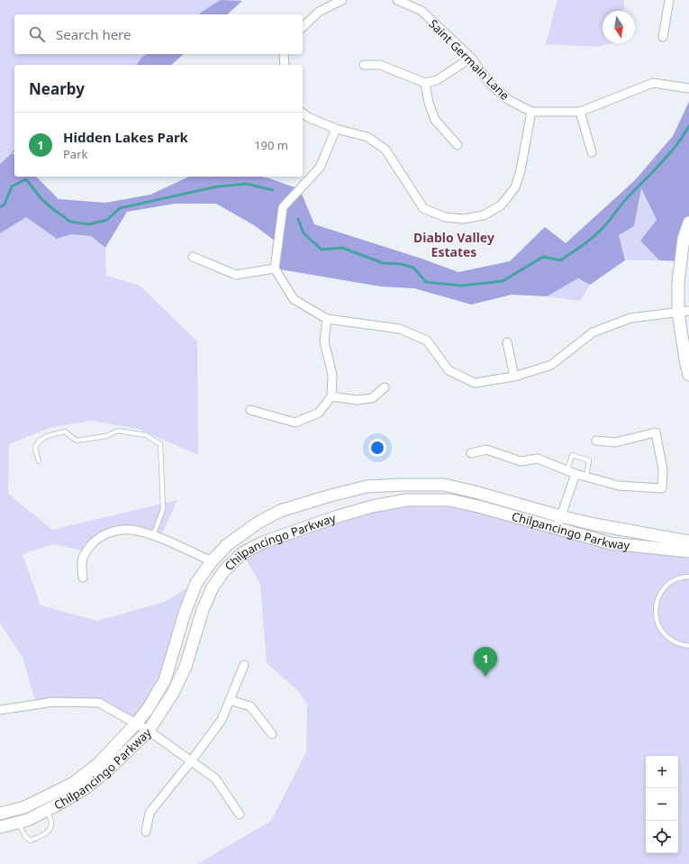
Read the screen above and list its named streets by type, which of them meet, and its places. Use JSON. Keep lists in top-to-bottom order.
{
  "streets": {
    "street": ["Saint Germain Lane", "Chilpancingo Parkway"]
  },
  "districts": ["Diablo Valley Estates"],
  "north": "bottom",
  "page": {
    "search": "Search here",
    "heading": "Nearby",
    "list": [
      {
        "mark": "1",
        "name": "Hidden Lakes Park",
        "note": "Park",
        "value": "190 m"
      }
    ],
    "pins": "1",
    "map_buttons": ["+", "−"]
  }
}
